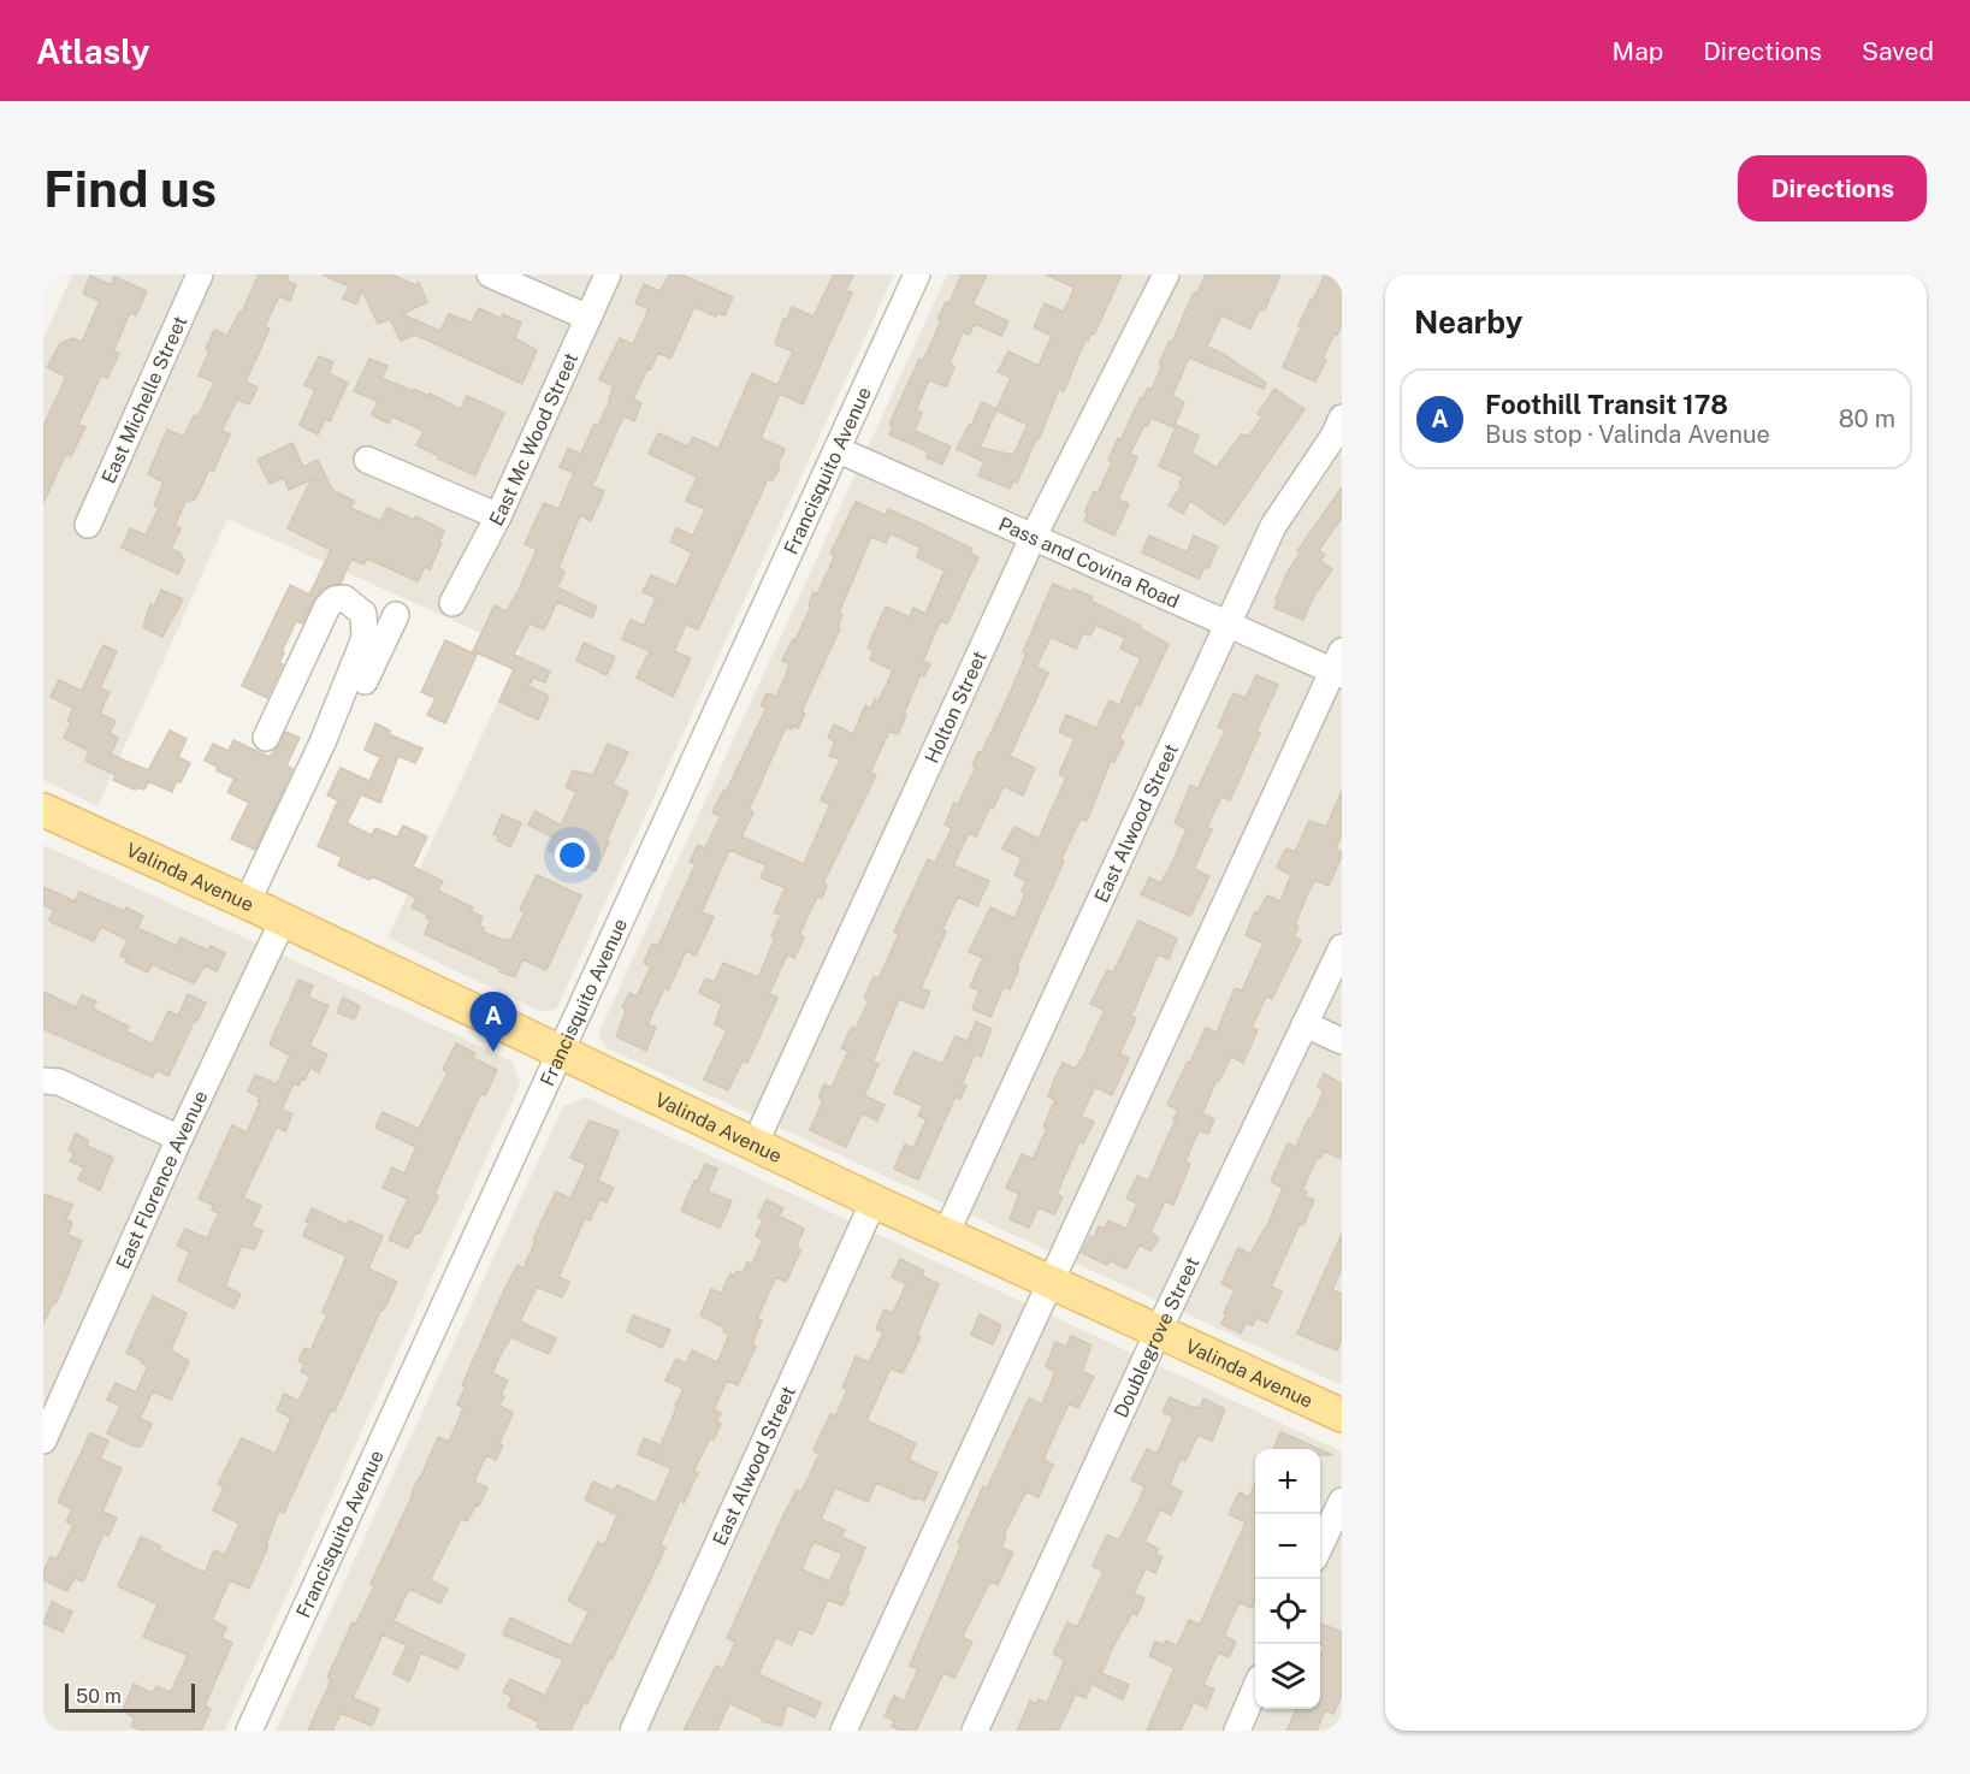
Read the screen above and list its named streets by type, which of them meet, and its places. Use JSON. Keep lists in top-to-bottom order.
{
  "streets": {
    "main road": ["Valinda Avenue"],
    "street": [
      "East Michelle Street",
      "East Mc Wood Street",
      "Francisquito Avenue",
      "Pass and Covina Road",
      "Holton Street",
      "East Alwood Street",
      "East Florence Avenue",
      "Doublegrove Street"
    ]
  },
  "crossings": [
    ["Francisquito Avenue", "Pass and Covina Road"],
    ["Francisquito Avenue", "Valinda Avenue"],
    ["Pass and Covina Road", "Holton Street"],
    ["Pass and Covina Road", "East Alwood Street"],
    ["Holton Street", "Valinda Avenue"],
    ["East Alwood Street", "Valinda Avenue"],
    ["Valinda Avenue", "East Florence Avenue"],
    ["Valinda Avenue", "Doublegrove Street"]
  ],
  "scale_bar": "50 m",
  "page": {
    "header": "Atlasly",
    "nav": ["Map", "Directions", "Saved"],
    "buttons": "Directions",
    "title": "Find us",
    "heading": "Nearby",
    "list": [
      {
        "mark": "A",
        "name": "Foothill Transit 178",
        "note": "Bus stop · Valinda Avenue",
        "value": "80 m"
      }
    ],
    "pins": "A",
    "map_buttons": ["+", "−"],
    "scale": "50 m"
  }
}
